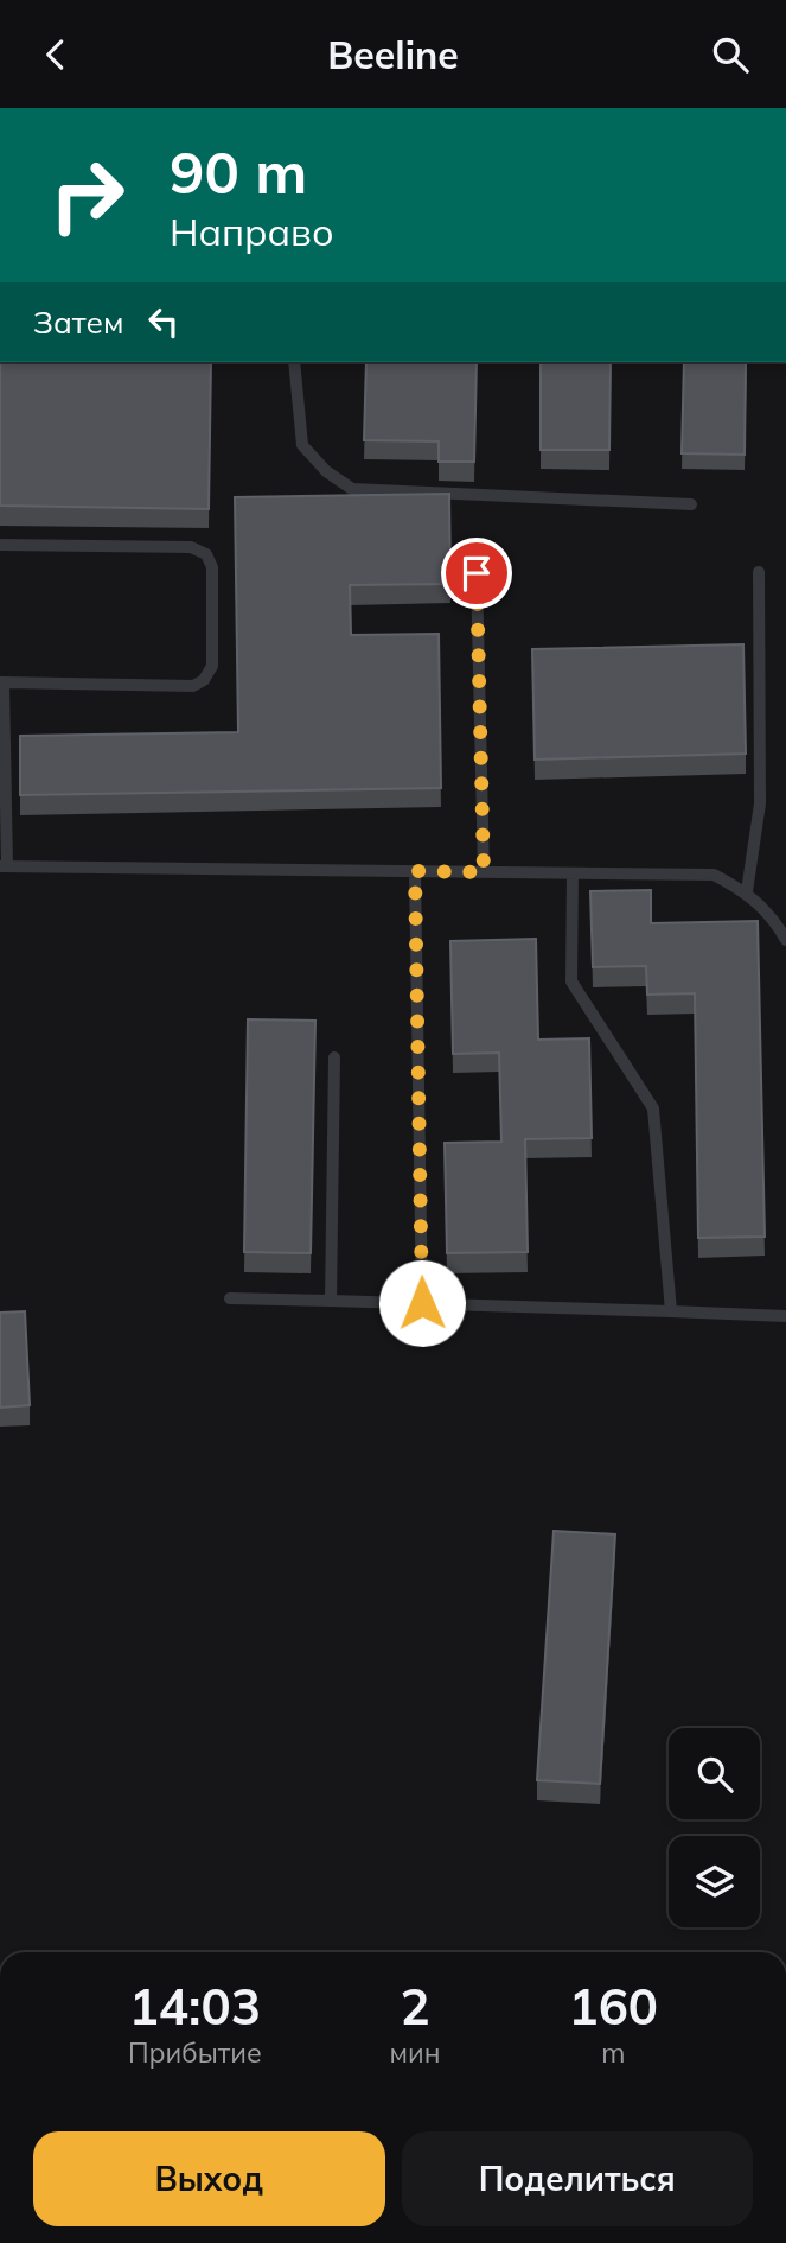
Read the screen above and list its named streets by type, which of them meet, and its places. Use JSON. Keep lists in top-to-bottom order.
{
  "page": {
    "header": "Beeline",
    "turn": ["90 m", "Направо"],
    "then": "Затем",
    "eta": [
      "14:03",
      "Прибытие",
      "2",
      "мин",
      "160",
      "m"
    ],
    "buttons": ["Выход", "Поделиться"]
  }
}
